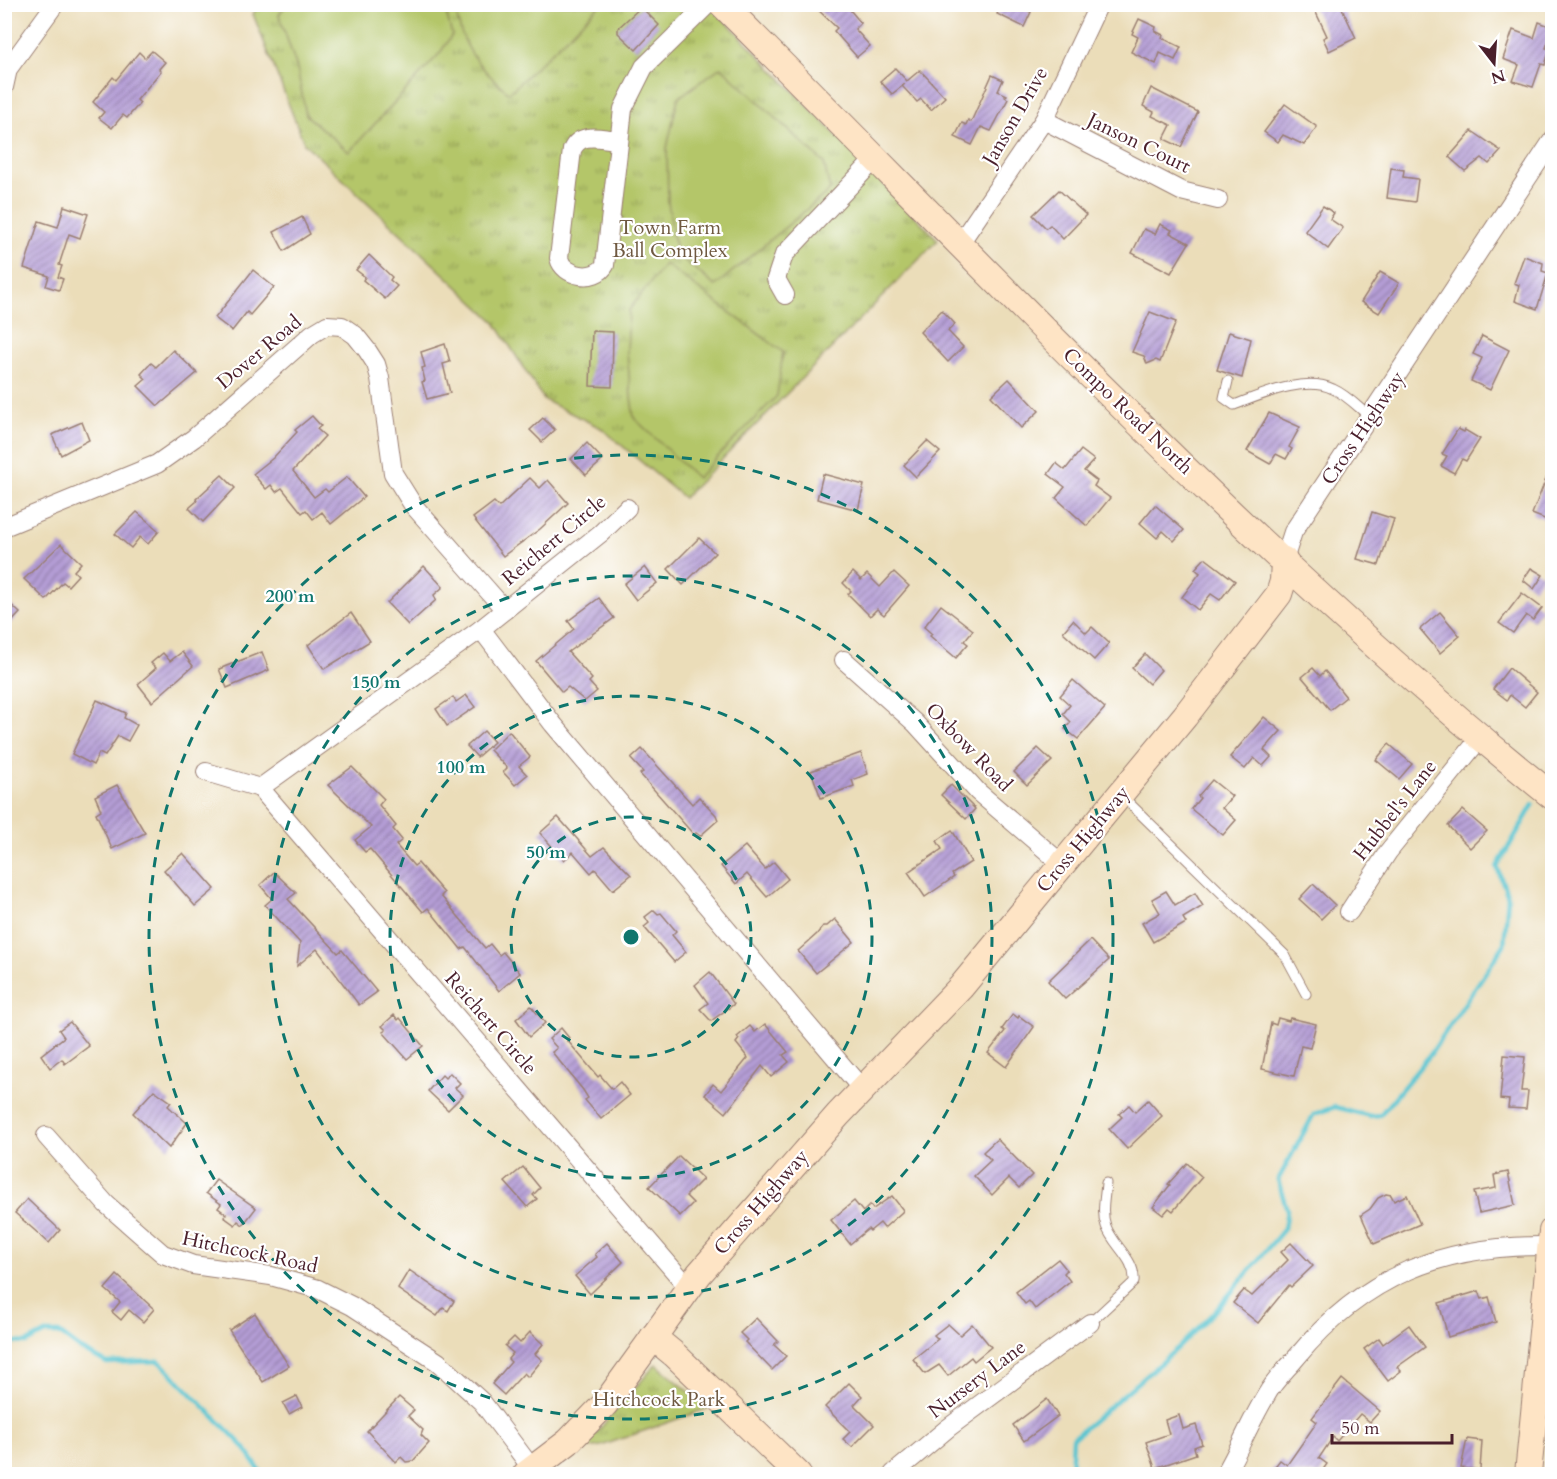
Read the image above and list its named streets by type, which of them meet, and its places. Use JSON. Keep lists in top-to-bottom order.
{
  "streets": {
    "main road": ["Compo Road North", "Cross Highway"],
    "street": [
      "Janson Drive",
      "Janson Court",
      "Dover Road",
      "Reichert Circle",
      "Oxbow Road",
      "Hubbel's Lane",
      "Hitchcock Road",
      "Nursery Lane"
    ]
  },
  "crossings": [
    ["Janson Drive", "Janson Court"],
    ["Janson Drive", "Compo Road North"],
    ["Dover Road", "Reichert Circle"],
    ["Compo Road North", "Cross Highway"],
    ["Compo Road North", "Hubbel's Lane"],
    ["Cross Highway", "Reichert Circle"],
    ["Cross Highway", "Oxbow Road"],
    ["Cross Highway", "Hitchcock Road"]
  ],
  "parks": ["Town Farm Ball Complex", "Hitchcock Park"],
  "scale_bar": "50 m",
  "north": "bottom",
  "rings": [
    "200 m",
    "150 m",
    "100 m",
    "50 m"
  ]
}
